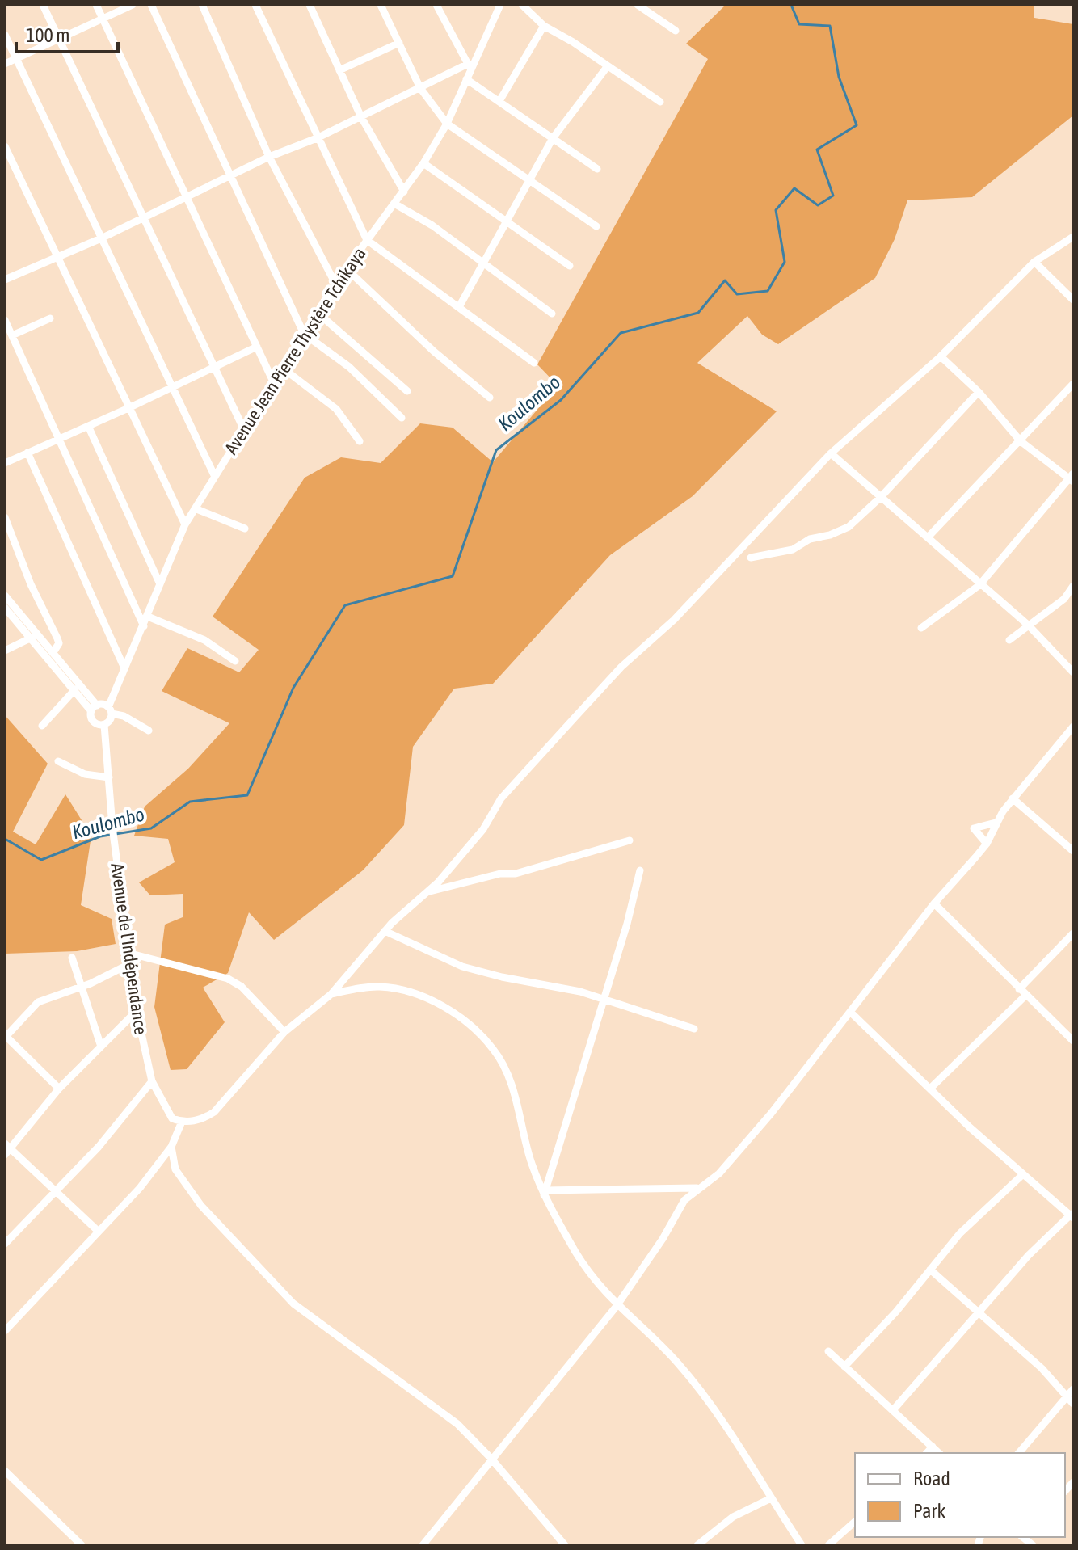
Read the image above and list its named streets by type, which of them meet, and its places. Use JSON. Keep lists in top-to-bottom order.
{
  "streets": {
    "street": ["Avenue Jean Pierre Thystère Tchikaya", "Avenue de l'Indépendance"]
  },
  "crossings": [
    ["Avenue Jean Pierre Thystère Tchikaya", "Avenue de l'Indépendance"]
  ],
  "water": ["Koulombo"],
  "legend": ["Road", "Park"],
  "scale_bar": "100 m"
}
